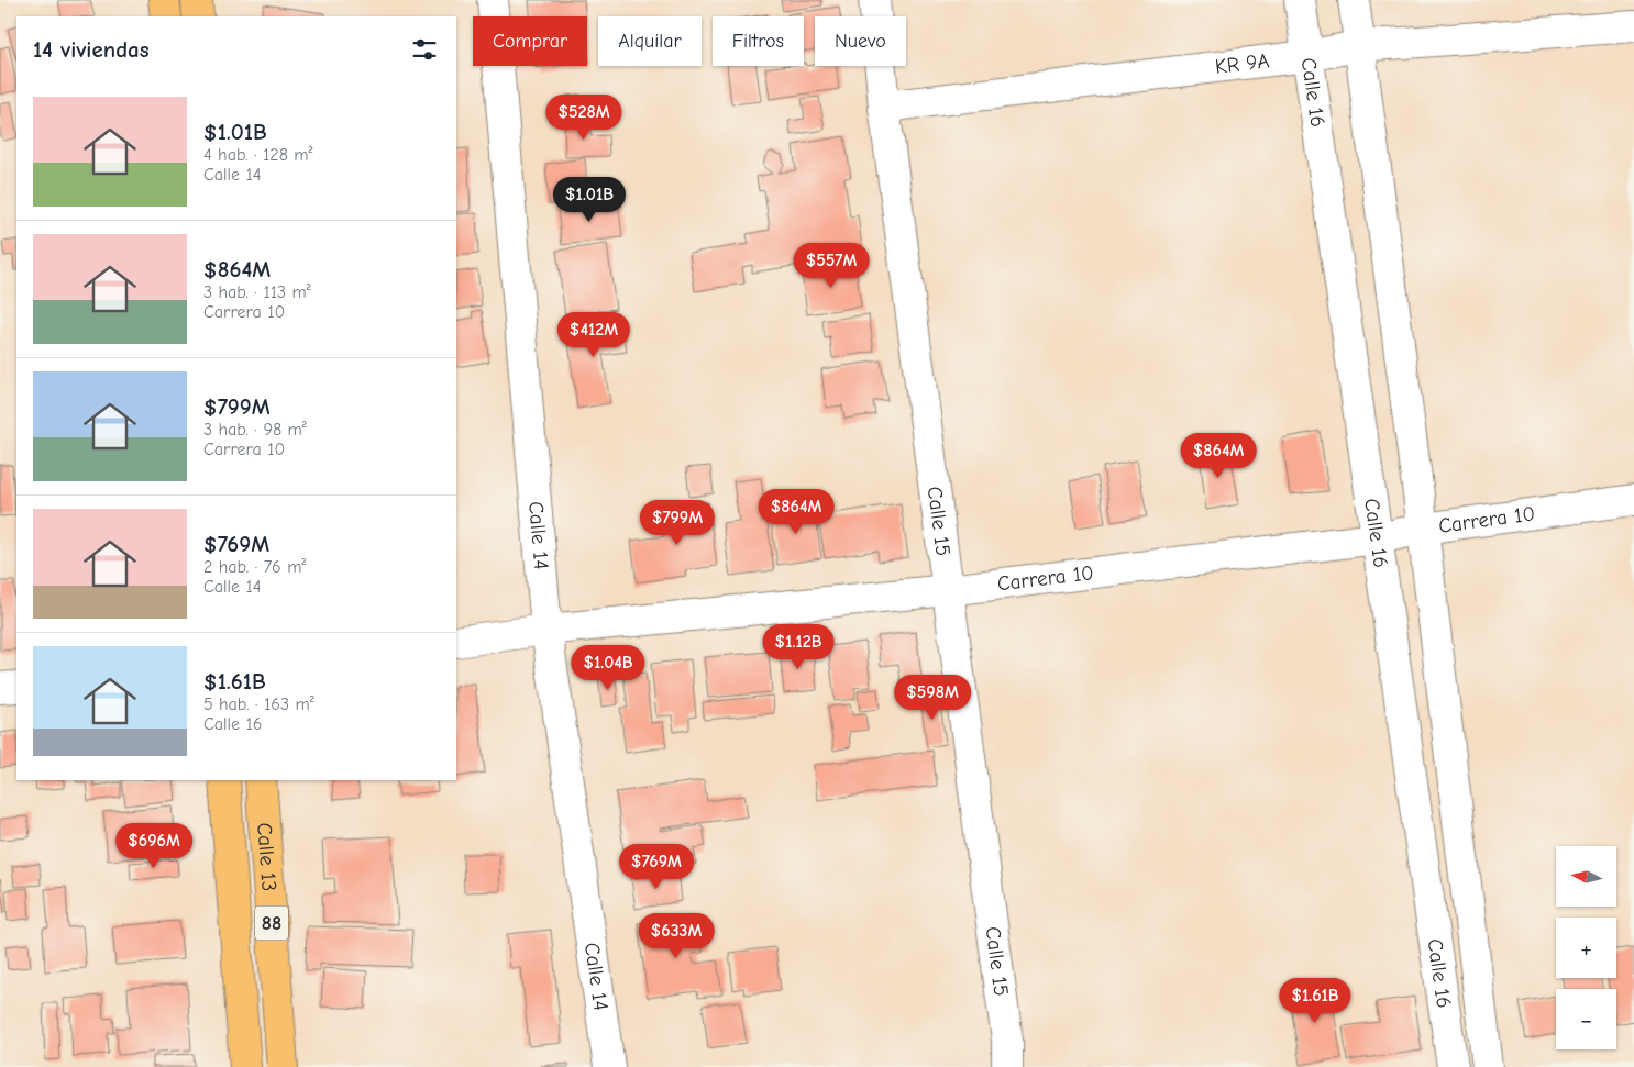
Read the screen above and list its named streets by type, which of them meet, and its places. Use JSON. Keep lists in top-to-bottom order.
{
  "streets": {
    "highway": ["Calle 13", "88"],
    "street": [
      "KR 9A",
      "Calle 16",
      "Carrera 10",
      "Calle 15",
      "Calle 14"
    ]
  },
  "crossings": [
    ["KR 9A", "Calle 16"],
    ["KR 9A", "Calle 15"],
    ["Calle 16", "Carrera 10"],
    ["Carrera 10", "Calle 15"],
    ["Carrera 10", "Calle 14"]
  ],
  "north": "left",
  "page": {
    "chip": [
      "Comprar",
      "Alquilar",
      "Filtros",
      "Nuevo"
    ],
    "heading": "14 viviendas",
    "list": [
      {
        "name": "$1.01B",
        "note": "4 hab. · 128 m² · Calle 14"
      },
      {
        "name": "$864M",
        "note": "3 hab. · 113 m² · Carrera 10"
      },
      {
        "name": "$799M",
        "note": "3 hab. · 98 m² · Carrera 10"
      },
      {
        "name": "$769M",
        "note": "2 hab. · 76 m² · Calle 14"
      },
      {
        "name": "$1.61B",
        "note": "5 hab. · 163 m² · Calle 16"
      }
    ],
    "price": [
      "$528M",
      "$1.01B",
      "$557M",
      "$412M",
      "$864M",
      "$864M",
      "$799M",
      "$1.12B",
      "$1.04B",
      "$598M",
      "$696M",
      "$769M",
      "$633M",
      "$1.61B"
    ],
    "map_buttons": ["+", "−"]
  }
}
